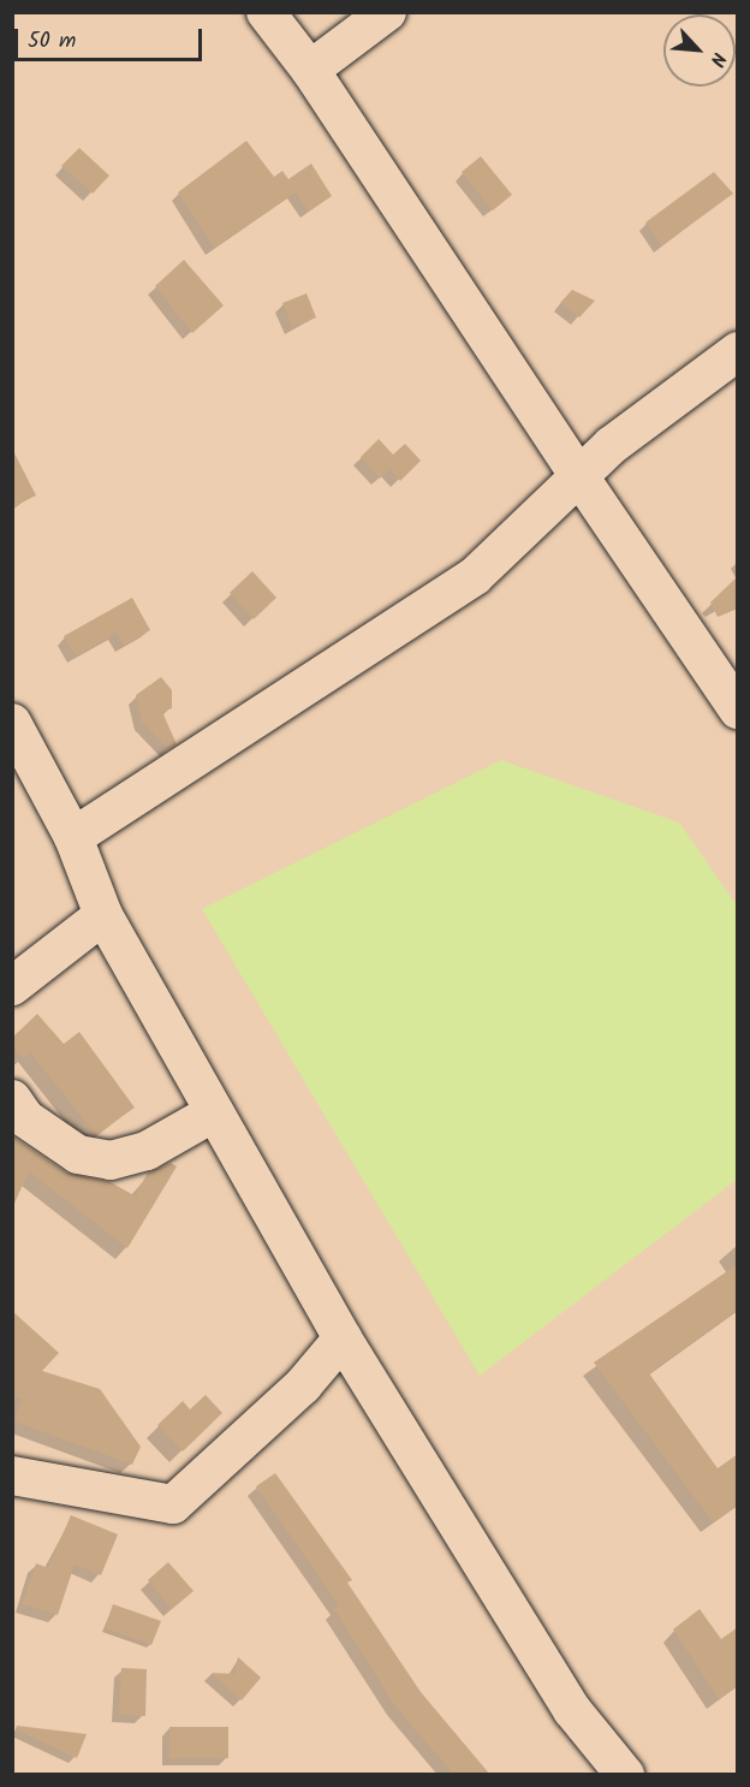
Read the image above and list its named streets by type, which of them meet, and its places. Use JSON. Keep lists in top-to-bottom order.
{
  "scale_bar": "50 m",
  "north": "bottom right"
}
